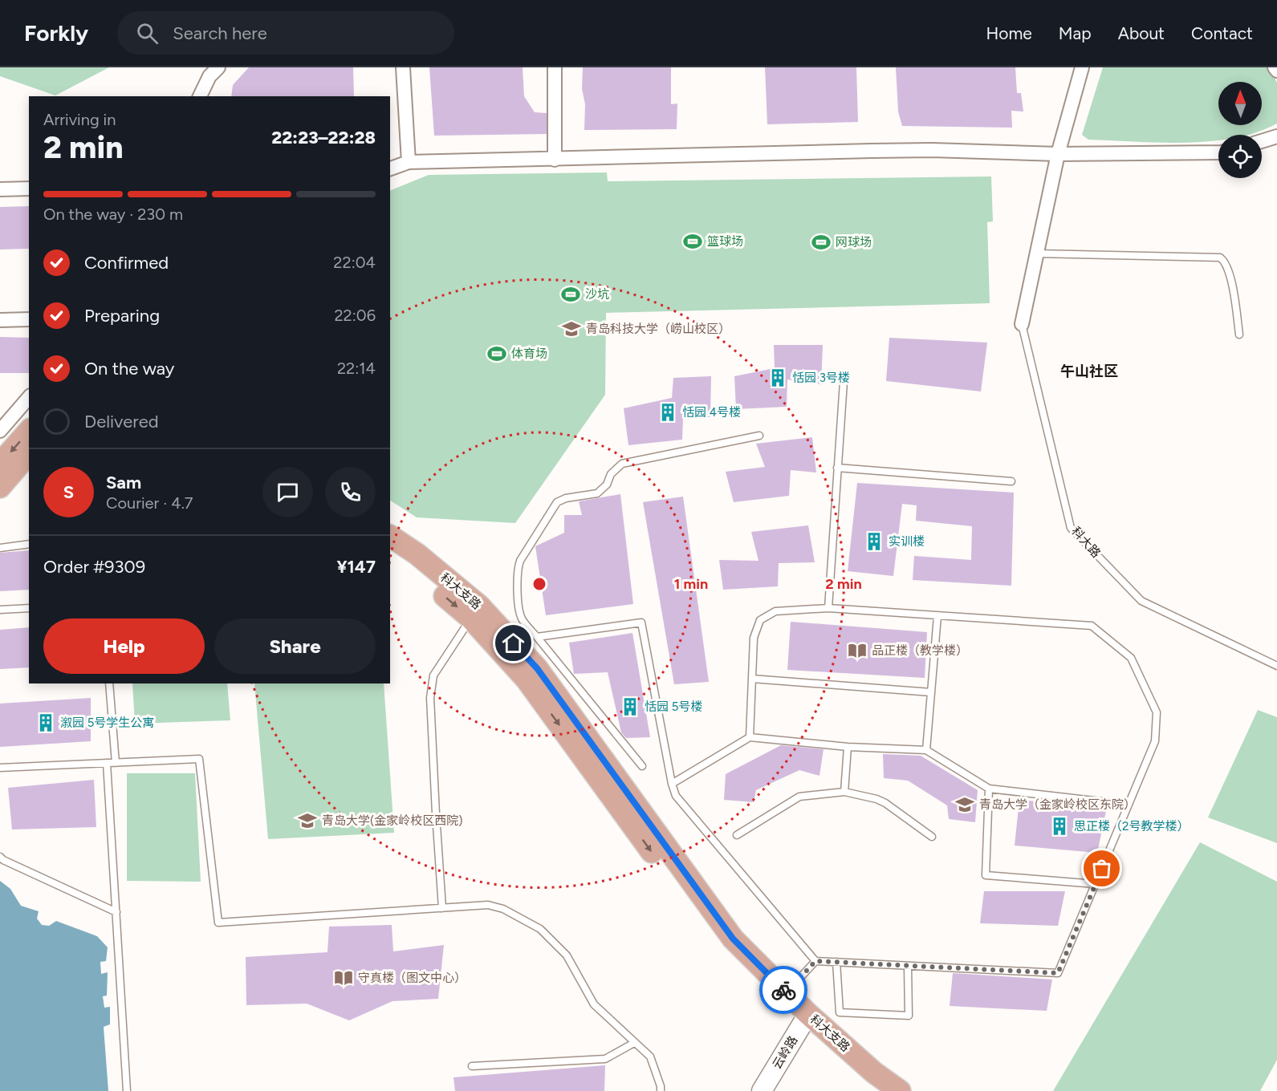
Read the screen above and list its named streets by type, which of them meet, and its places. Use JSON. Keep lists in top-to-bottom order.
{
  "streets": {
    "main road": ["科大支路"],
    "street": ["云岭路"],
    "lane": ["科大路"]
  },
  "crossings": [
    ["科大支路", "云岭路"]
  ],
  "districts": ["午山社区"],
  "places": {
    "sports": [
      "篮球场",
      "网球场",
      "沙坑",
      "体育场"
    ],
    "school or university": ["青岛科技大学（崂山校区）", "青岛大学（金家岭校区东院）", "青岛大学(金家岭校区西院)"],
    "building": [
      "恬园 3号楼",
      "恬园 4号楼",
      "实训楼",
      "恬园 5号楼",
      "溆园 5号学生公寓",
      "思正楼（2号教学楼）"
    ],
    "library": ["品正楼（教学楼）", "守真楼（图文中心）"]
  },
  "north": "top",
  "page": {
    "header": "Forkly",
    "search": "Search here",
    "nav": [
      "Home",
      "Map",
      "About",
      "Contact"
    ],
    "heading": ["2 min", "Arriving in", "22:23–22:28"],
    "panel": [
      "Sam",
      "Courier · 4.7",
      "Order #9309",
      "¥147"
    ],
    "bar": "On the way · 230 m",
    "list": [
      ["Confirmed", "22:04"],
      ["Preparing", "22:06"],
      ["On the way", "22:14"],
      "Delivered"
    ],
    "round": "S",
    "buttons": ["Help", "Share"]
  },
  "rings": ["1 min", "2 min"]
}
